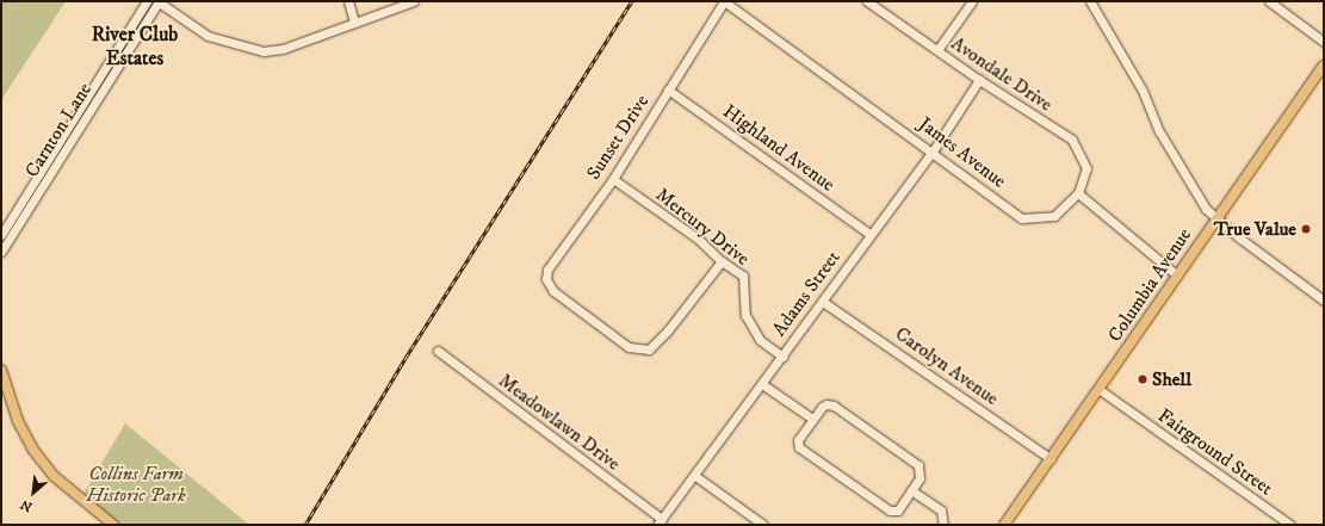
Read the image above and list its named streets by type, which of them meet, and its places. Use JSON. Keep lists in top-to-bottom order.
{
  "streets": {
    "main road": ["Columbia Avenue"],
    "street": [
      "Avondale Drive",
      "Carnton Lane",
      "Sunset Drive",
      "Highland Avenue",
      "James Avenue",
      "Mercury Drive",
      "Adams Street",
      "Carolyn Avenue",
      "Meadowlawn Drive",
      "Fairground Street"
    ]
  },
  "crossings": [
    ["Avondale Drive", "James Avenue"],
    ["Avondale Drive", "Adams Street"],
    ["Sunset Drive", "Highland Avenue"],
    ["Sunset Drive", "James Avenue"],
    ["Sunset Drive", "Mercury Drive"],
    ["Highland Avenue", "Adams Street"],
    ["James Avenue", "Adams Street"],
    ["Mercury Drive", "Adams Street"],
    ["Columbia Avenue", "Carolyn Avenue"],
    ["Columbia Avenue", "Fairground Street"],
    ["Adams Street", "Carolyn Avenue"],
    ["Adams Street", "Meadowlawn Drive"]
  ],
  "districts": ["River Club Estates"],
  "parks": ["Collins Farm Historic Park"],
  "places": ["True Value", "Shell"],
  "north": "bottom left"
}
